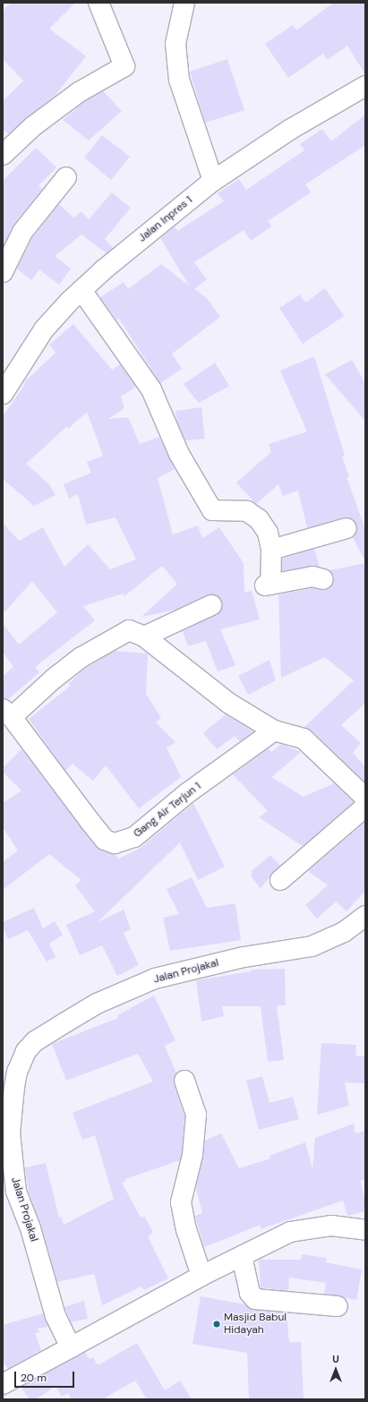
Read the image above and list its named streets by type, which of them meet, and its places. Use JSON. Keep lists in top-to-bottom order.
{
  "streets": {
    "street": ["Jalan Inpres 1", "Gang Air Terjun 1", "Jalan Projakal"]
  },
  "places": ["Masjid Babul Hidayah"],
  "scale_bar": "20 m",
  "north": "top"
}
